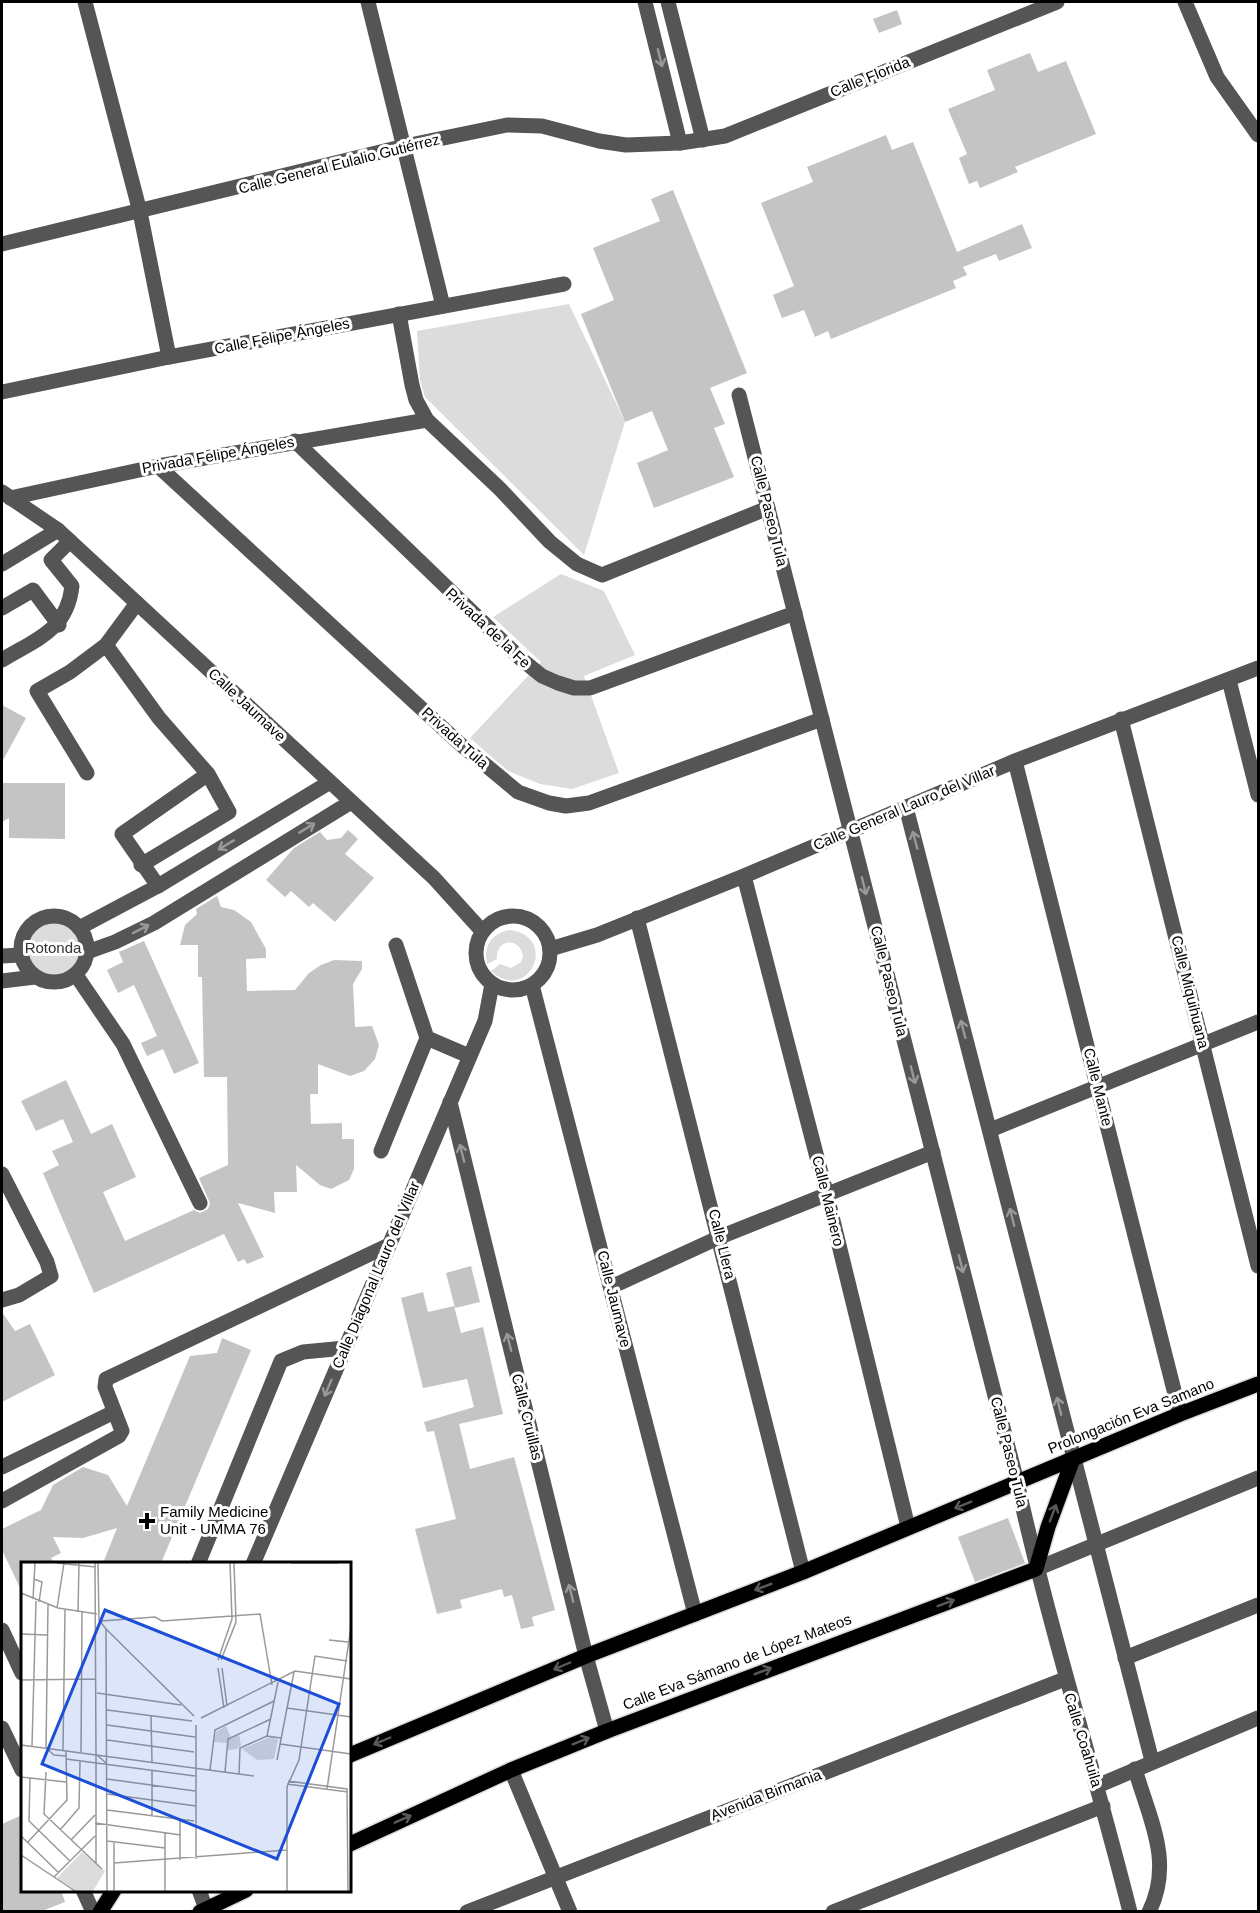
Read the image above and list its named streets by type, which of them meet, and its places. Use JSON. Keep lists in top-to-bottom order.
{
  "streets": {
    "main road": ["Prolongación Eva Samano", "Calle Eva Sámano de López Mateos"],
    "street": [
      "Calle Florida",
      "Calle General Eulalio Gutiérrez",
      "Calle Felipe Ángeles",
      "Privada Felipe Ángeles",
      "Calle Paseo Tula",
      "Privada de la Fe",
      "Calle Jaumave",
      "Privada Tula",
      "Calle General Lauro del Villar",
      "Calle Miquihuana",
      "Calle Mante",
      "Calle Mainero",
      "Calle Llera",
      "Calle Diagonal Lauro del Villar",
      "Calle Cruillas",
      "Calle Coahuila",
      "Avenida Birmania"
    ]
  },
  "crossings": [
    ["Calle Florida", "Calle General Eulalio Gutiérrez"],
    ["Privada Felipe Ángeles", "Privada de la Fe"],
    ["Privada Felipe Ángeles", "Calle Jaumave"],
    ["Privada Felipe Ángeles", "Privada Tula"],
    ["Calle Paseo Tula", "Privada de la Fe"],
    ["Calle Paseo Tula", "Privada Tula"],
    ["Calle Paseo Tula", "Calle General Lauro del Villar"],
    ["Calle Paseo Tula", "Prolongación Eva Samano"],
    ["Calle Paseo Tula", "Calle Eva Sámano de López Mateos"],
    ["Calle Paseo Tula", "Calle Coahuila"],
    ["Calle Jaumave", "Calle General Lauro del Villar"],
    ["Calle Jaumave", "Calle Diagonal Lauro del Villar"],
    ["Calle General Lauro del Villar", "Calle Miquihuana"],
    ["Calle General Lauro del Villar", "Calle Mante"],
    ["Calle General Lauro del Villar", "Calle Mainero"],
    ["Calle General Lauro del Villar", "Calle Llera"],
    ["Calle General Lauro del Villar", "Calle Diagonal Lauro del Villar"],
    ["Calle Mante", "Prolongación Eva Samano"],
    ["Calle Diagonal Lauro del Villar", "Calle Cruillas"],
    ["Calle Cruillas", "Calle Eva Sámano de López Mateos"],
    ["Calle Eva Sámano de López Mateos", "Calle Coahuila"],
    ["Calle Coahuila", "Avenida Birmania"]
  ],
  "one_way": ["Calle Diagonal Lauro del Villar", "Calle Cruillas"],
  "parks": ["Rotonda"],
  "places": {
    "health": ["Family Medicine Unit - UMMA 76"]
  }
}
